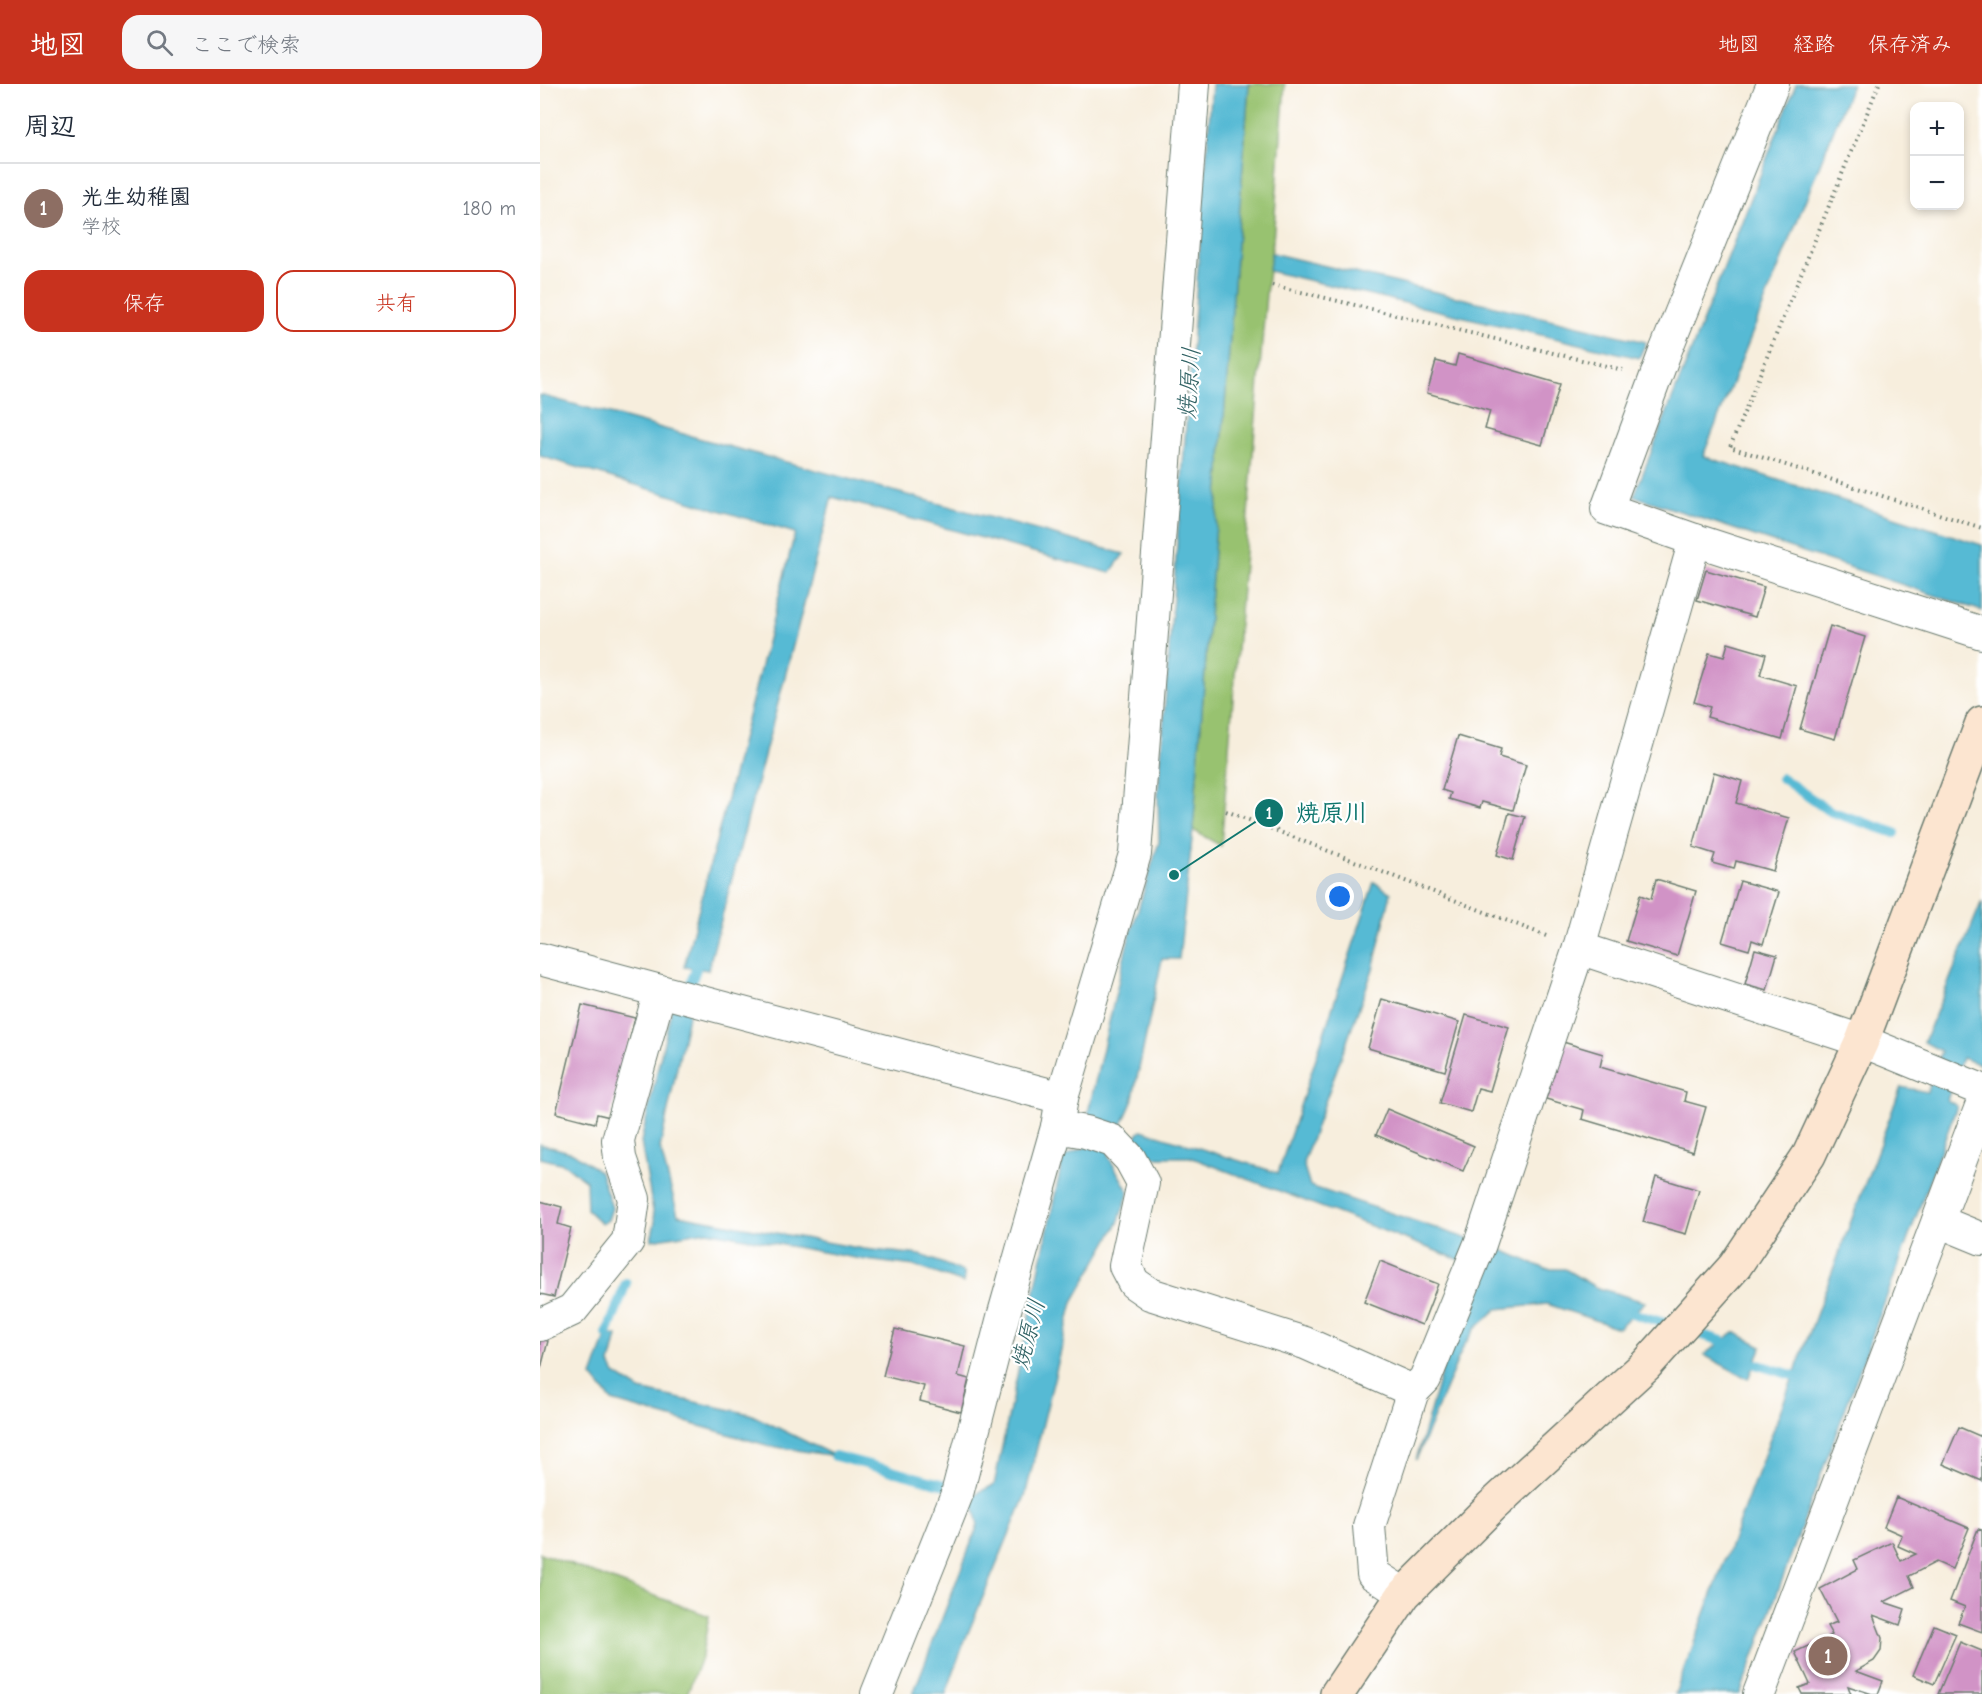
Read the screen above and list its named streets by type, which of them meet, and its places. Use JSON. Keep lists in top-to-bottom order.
{
  "water": ["焼原川"],
  "places": ["焼原川"],
  "page": {
    "header": "地図",
    "search": "ここで検索",
    "nav": ["地図", "経路", "保存済み"],
    "heading": "周辺",
    "map_buttons": ["+", "−"],
    "list": [
      {
        "mark": "1",
        "name": "光生幼稚園",
        "note": "学校",
        "value": "180 m"
      }
    ],
    "buttons": ["保存", "共有"],
    "pins": "1"
  }
}
